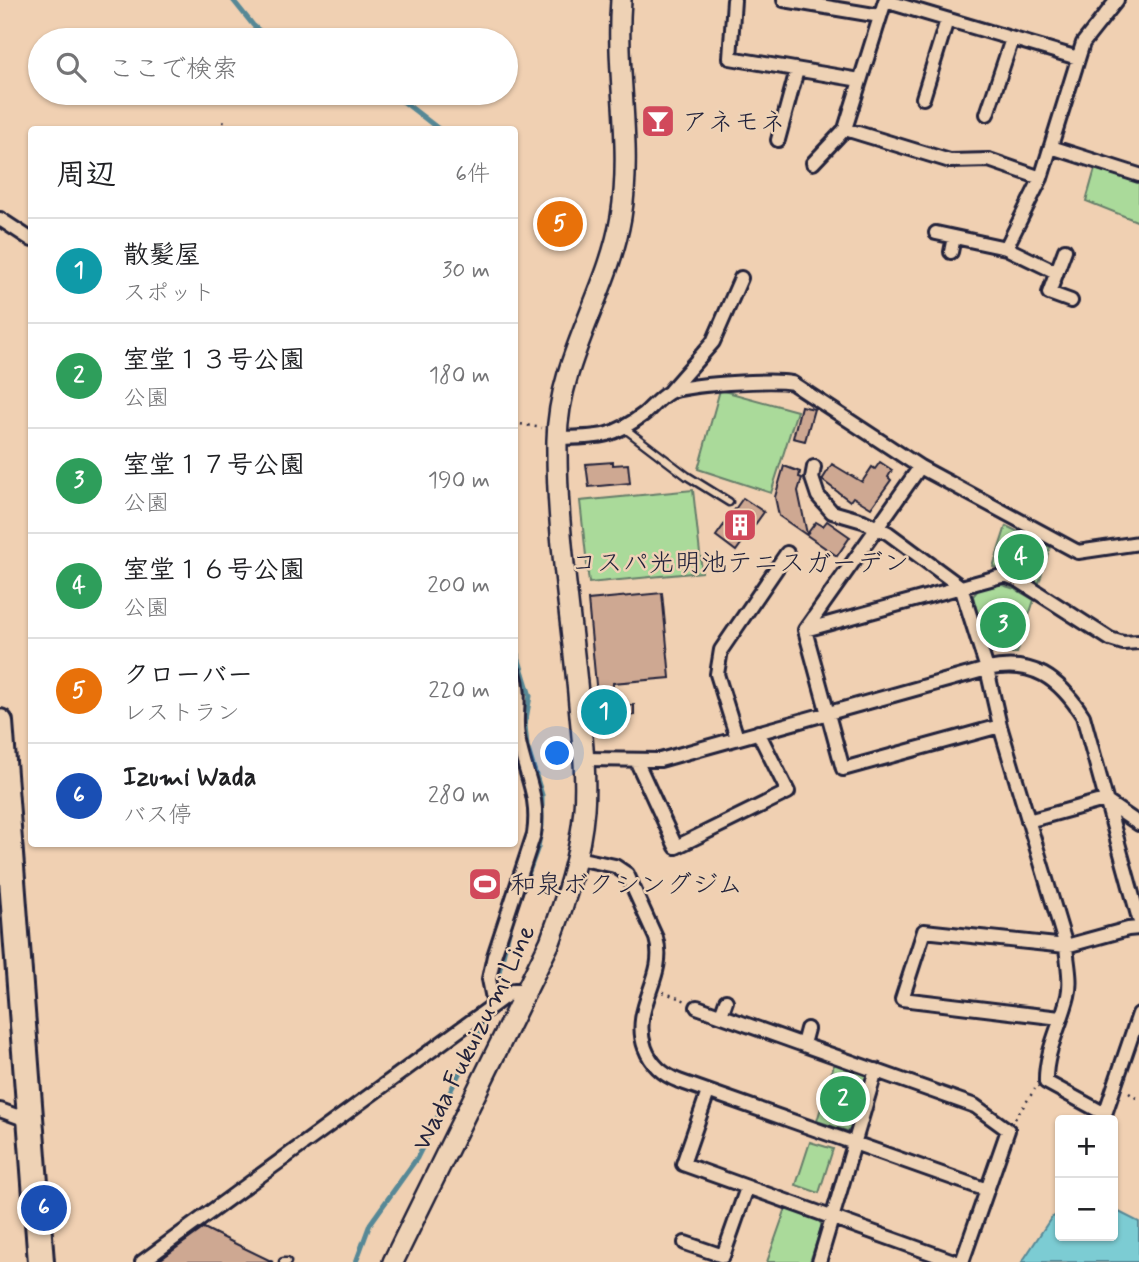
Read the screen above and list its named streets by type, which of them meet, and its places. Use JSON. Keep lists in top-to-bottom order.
{
  "streets": {
    "main road": ["Wada Fukuizumi Line"]
  },
  "places": {
    "bar": ["アネモネ"],
    "building": ["コスパ光明池テニスガーデン"],
    "sports": ["和泉ボクシングジム"]
  },
  "page": {
    "search": "ここで検索",
    "heading": ["周辺", "6件"],
    "pins": [
      "5",
      "4",
      "3",
      "1",
      "2",
      "6"
    ],
    "list": [
      {
        "mark": "1",
        "name": "散髪屋",
        "note": "スポット",
        "value": "30 m"
      },
      {
        "mark": "2",
        "name": "室堂１３号公園",
        "note": "公園",
        "value": "180 m"
      },
      {
        "mark": "3",
        "name": "室堂１７号公園",
        "note": "公園",
        "value": "190 m"
      },
      {
        "mark": "4",
        "name": "室堂１６号公園",
        "note": "公園",
        "value": "200 m"
      },
      {
        "mark": "5",
        "name": "クローバー",
        "note": "レストラン",
        "value": "220 m"
      },
      {
        "mark": "6",
        "name": "Izumi Wada",
        "note": "バス停",
        "value": "280 m"
      }
    ],
    "map_buttons": ["+", "−"]
  }
}
